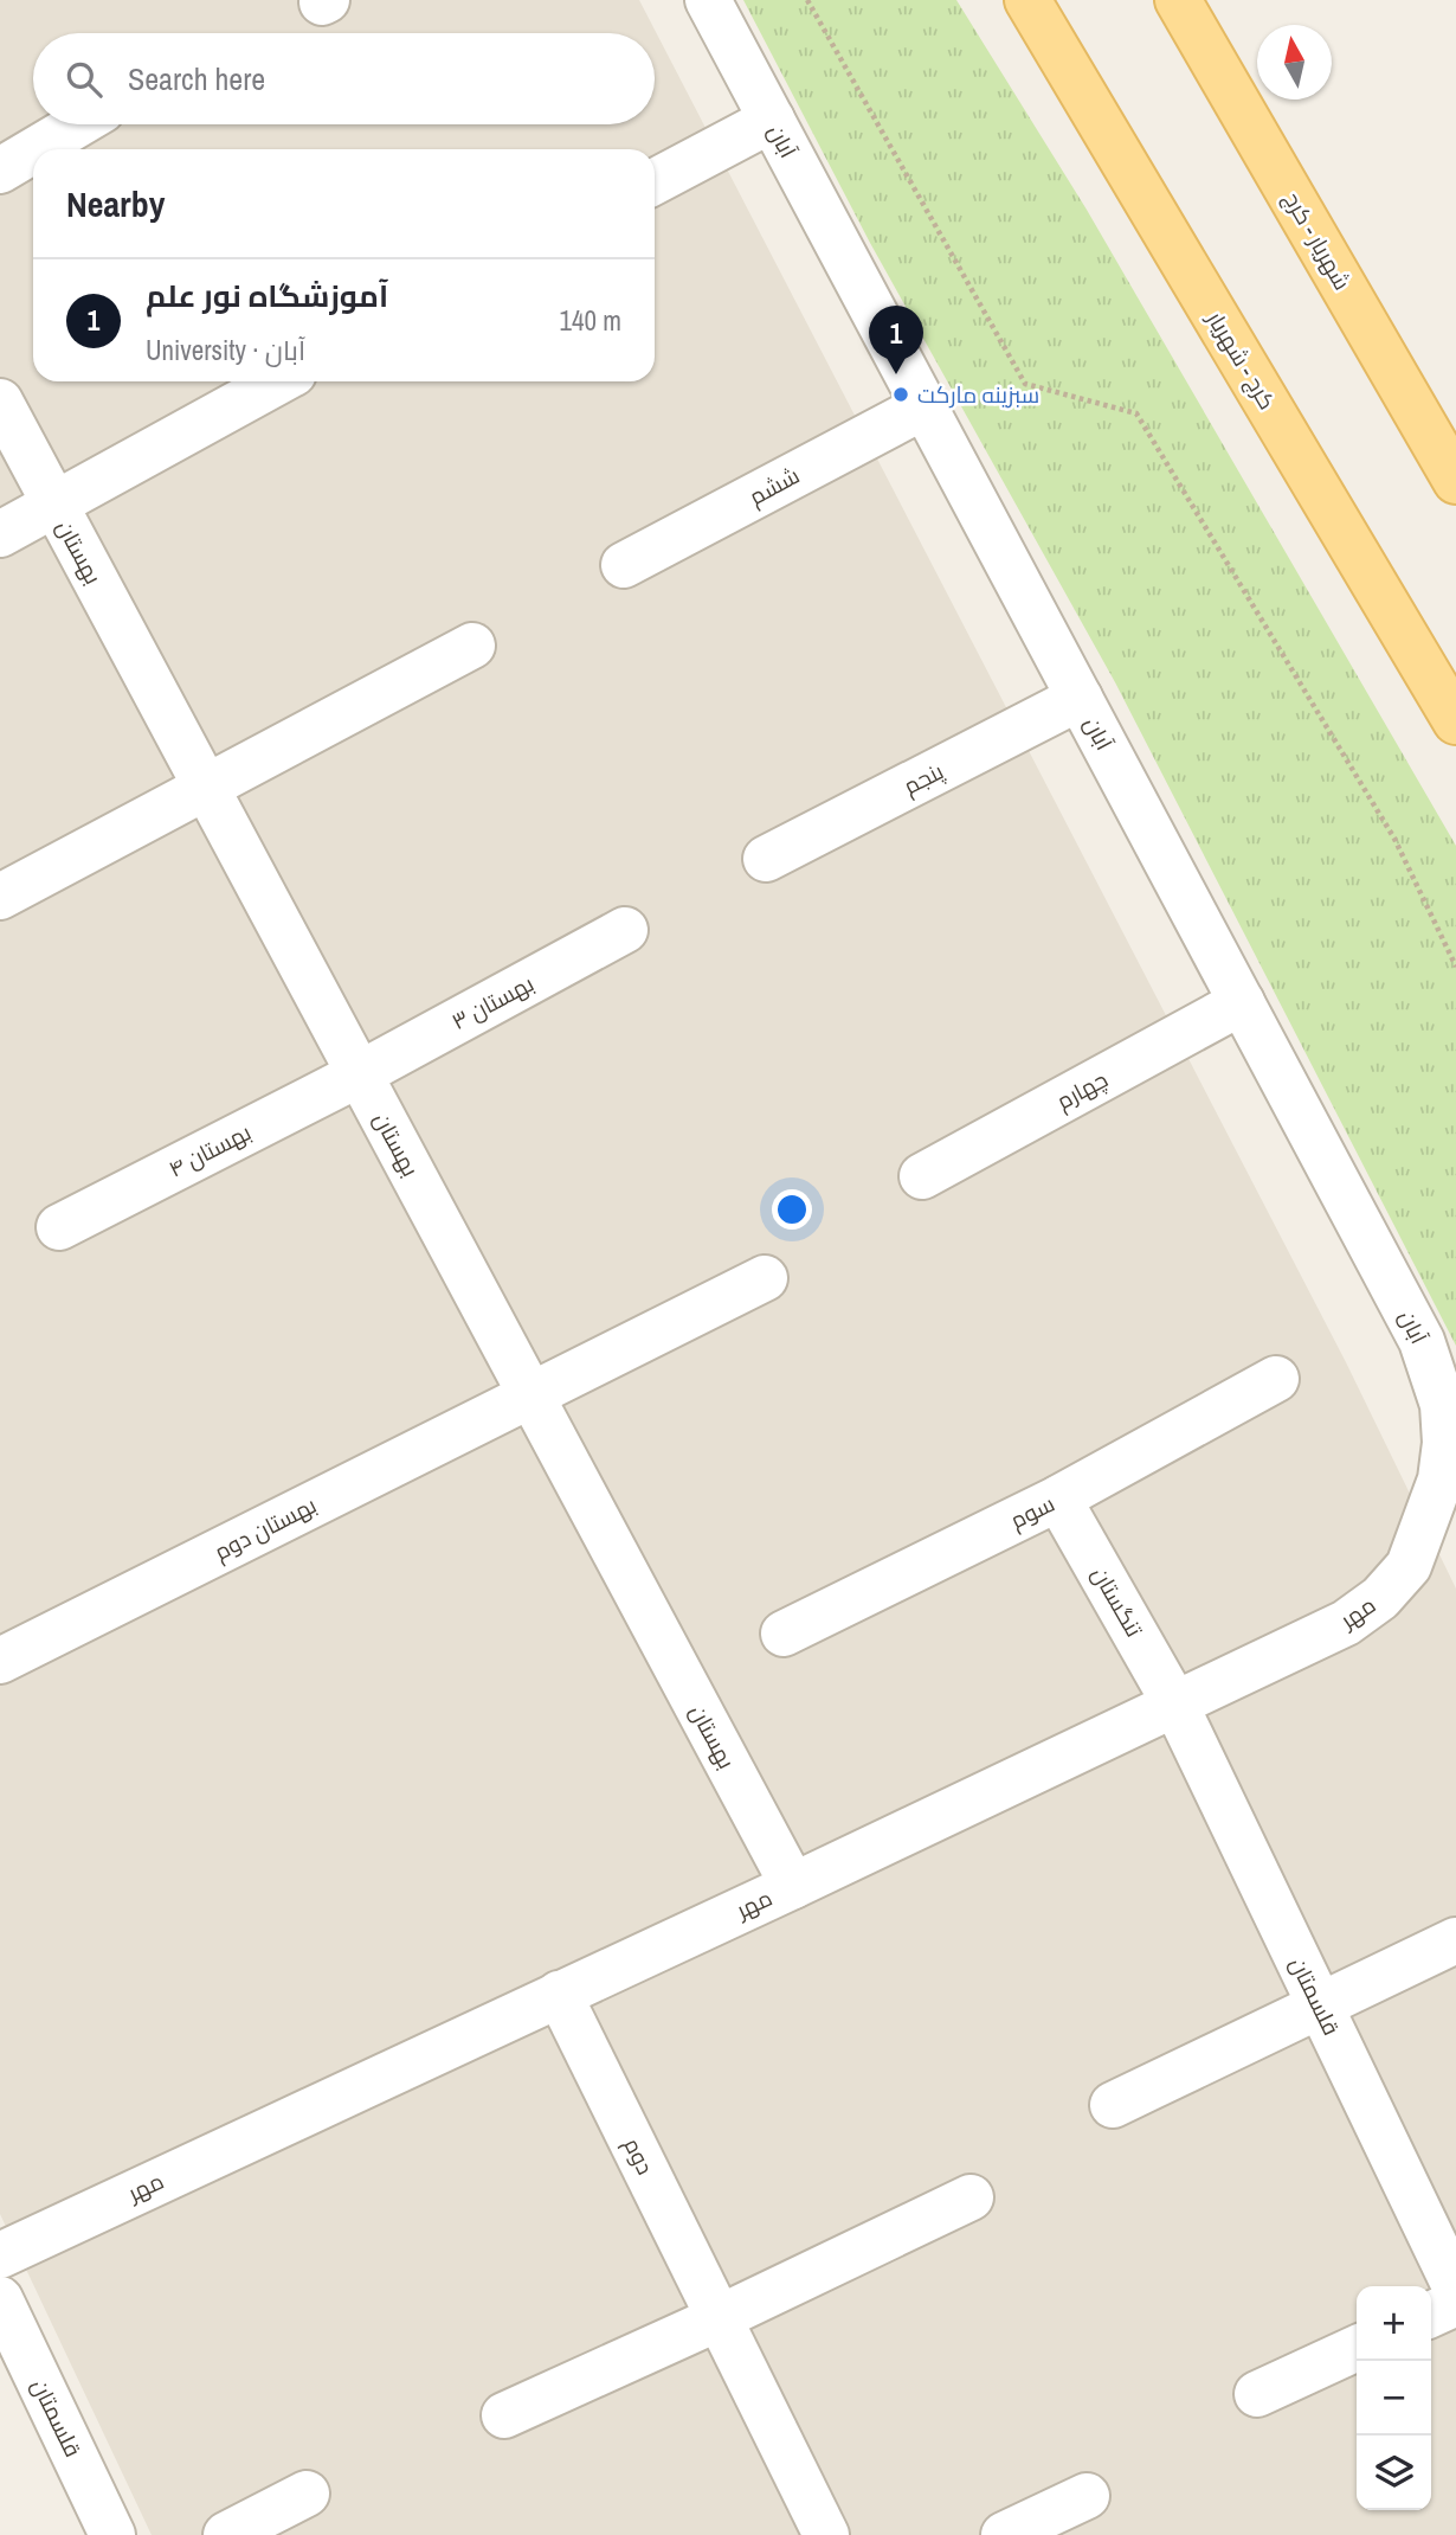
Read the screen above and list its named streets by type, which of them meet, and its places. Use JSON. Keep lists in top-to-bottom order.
{
  "streets": {
    "main road": ["شهریار - کرج", "کرج - شهریار"],
    "street": [
      "آبان",
      "ششم",
      "بهستان",
      "پنجم",
      "بهستان ۳",
      "چهارم",
      "بهستان ۴",
      "سوم",
      "بهستان دوم",
      "تنگستان",
      "مهر",
      "قلسمتان",
      "دوم"
    ]
  },
  "crossings": [
    ["آبان", "ششم"],
    ["آبان", "پنجم"],
    ["آبان", "چهارم"],
    ["آبان", "مهر"],
    ["بهستان", "بهستان ۳"],
    ["بهستان", "بهستان ۴"],
    ["بهستان", "بهستان دوم"],
    ["بهستان", "مهر"],
    ["بهستان ۳", "بهستان ۴"],
    ["سوم", "تنگستان"],
    ["تنگستان", "مهر"],
    ["تنگستان", "قلسمتان"],
    ["مهر", "قلسمتان"],
    ["مهر", "دوم"]
  ],
  "places": ["سبزینه مارکت"],
  "north": "top",
  "page": {
    "search": "Search here",
    "heading": "Nearby",
    "list": [
      {
        "mark": "1",
        "name": "آموزشگاه نور علم",
        "note": "University · آبان",
        "value": "140 m"
      }
    ],
    "pins": "1",
    "map_buttons": ["+", "−"]
  }
}
